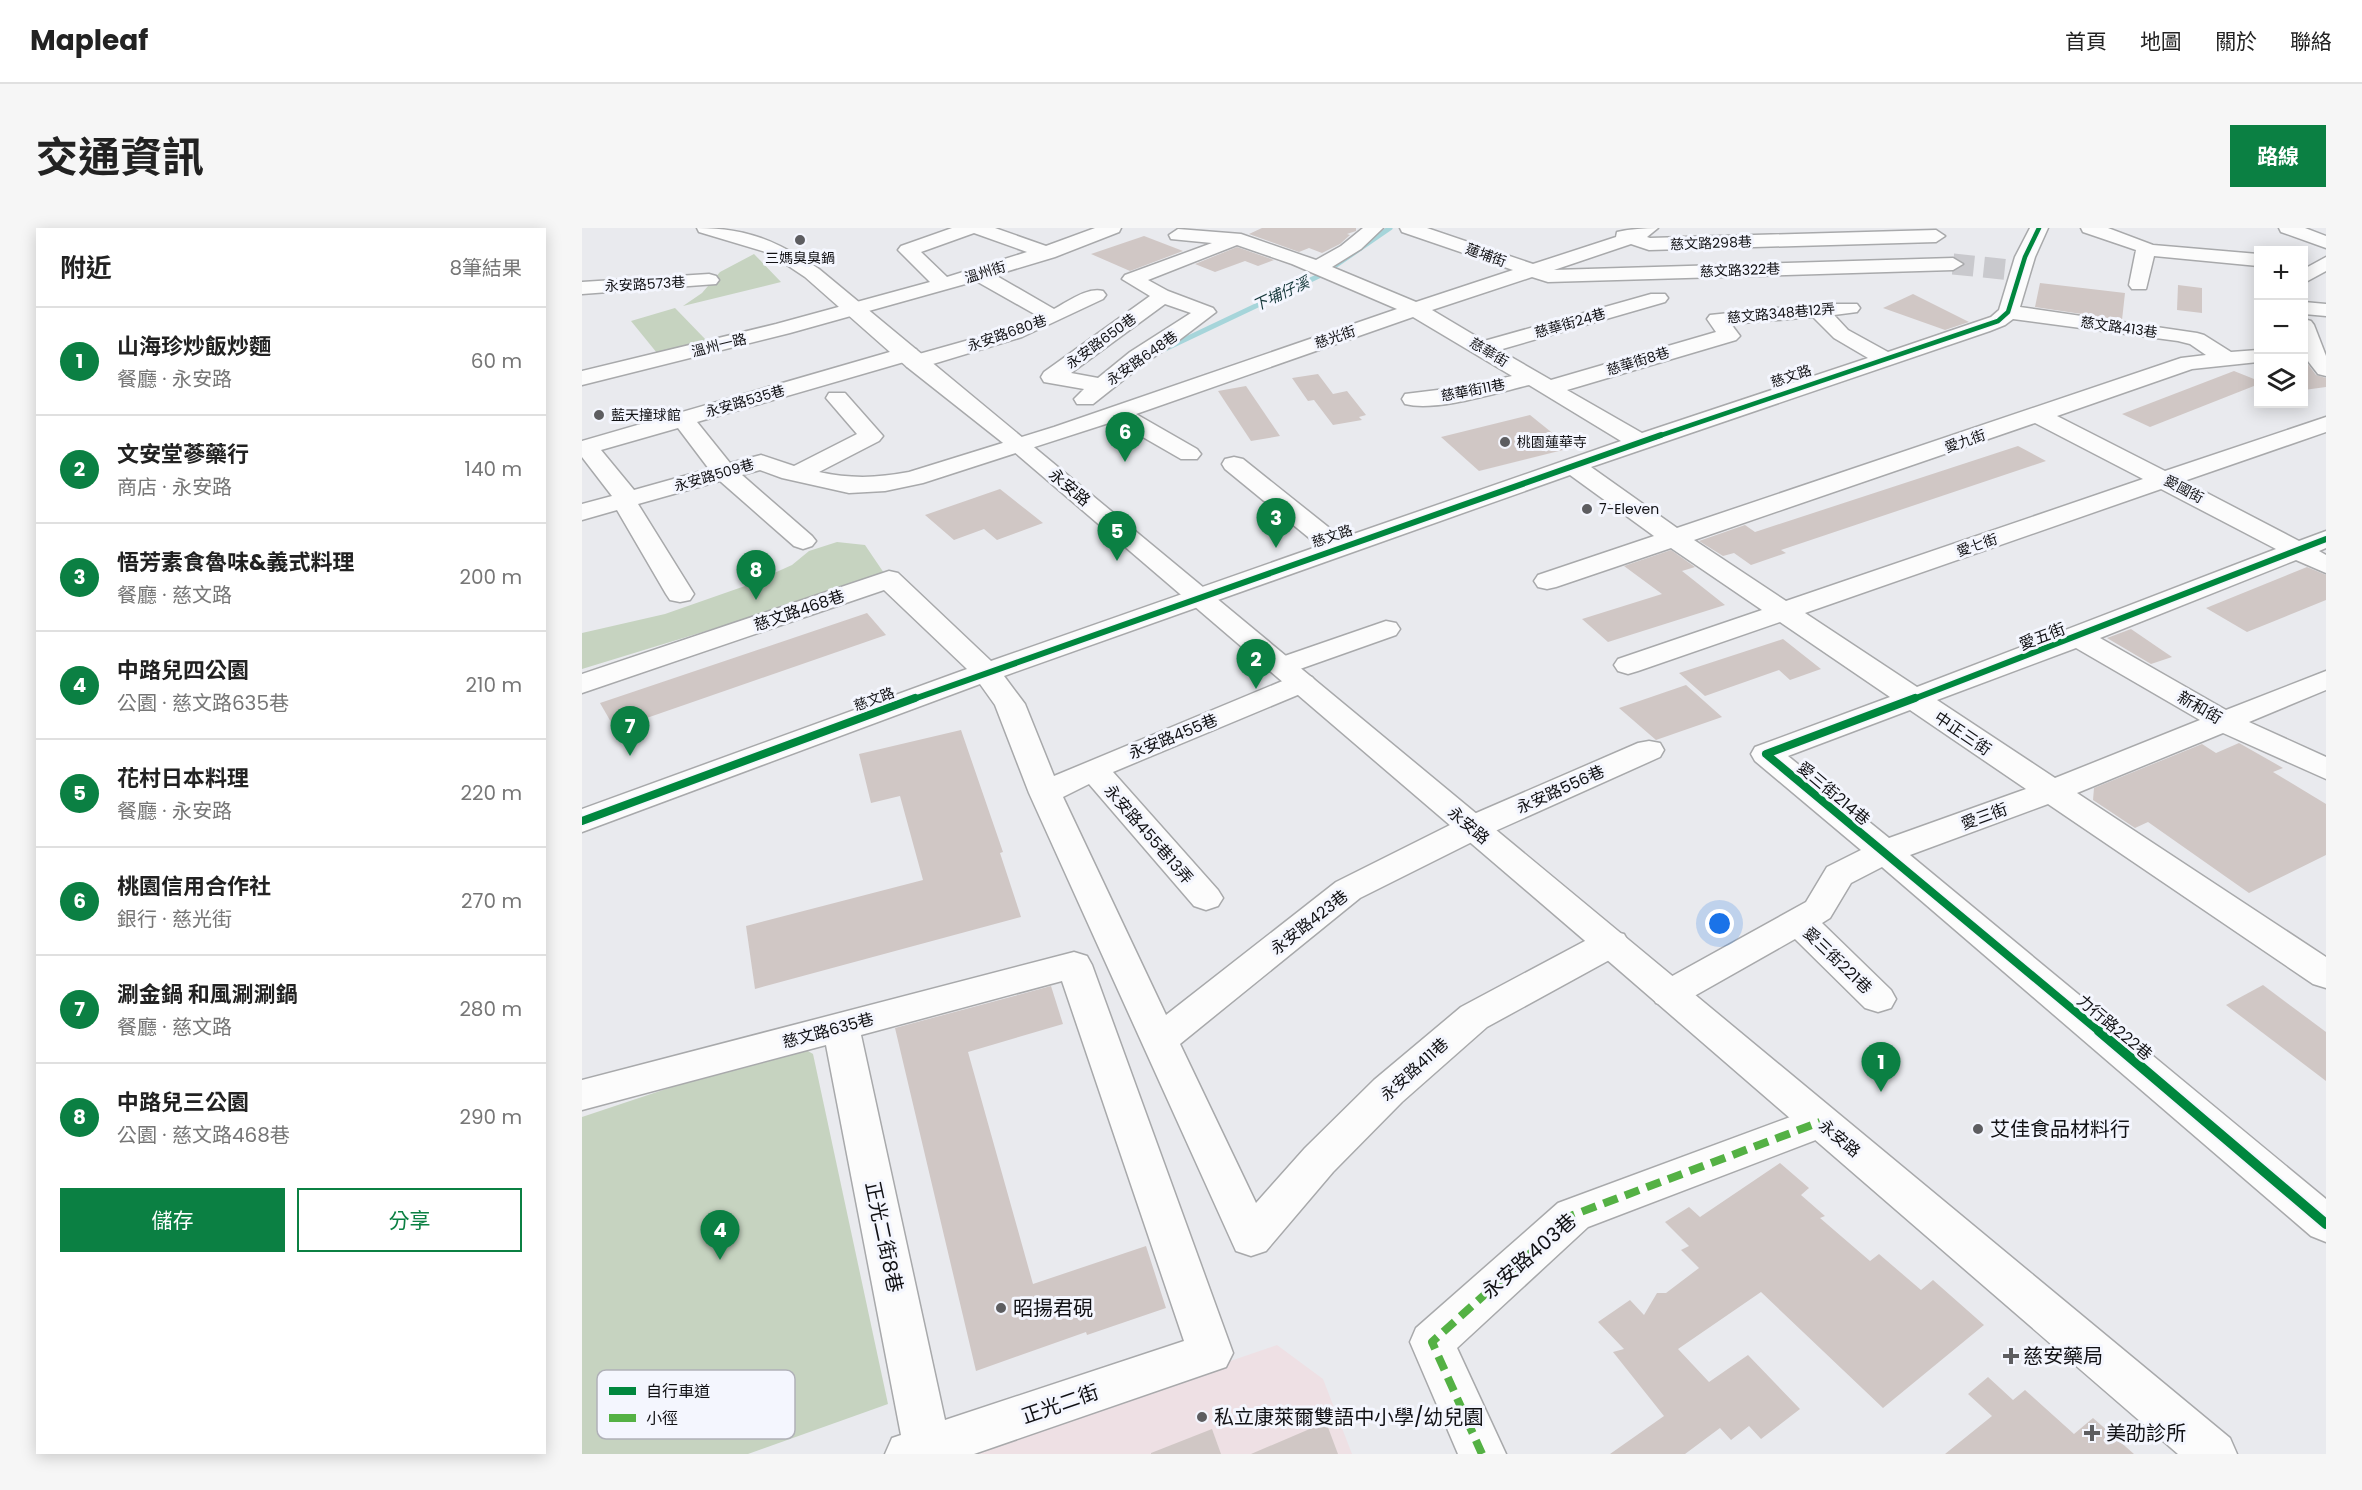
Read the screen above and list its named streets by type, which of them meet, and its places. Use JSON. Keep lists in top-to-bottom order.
{
  "streets": {
    "street": [
      "慈文路298巷",
      "蓮埔街",
      "慈文路322巷",
      "溫州街",
      "永安路573巷",
      "慈文路348巷12弄",
      "慈華街24巷",
      "慈文路413巷",
      "永安路680巷",
      "慈光街",
      "永安路650巷",
      "溫州一路",
      "慈華街",
      "永安路648巷",
      "慈華街8巷",
      "慈文路",
      "慈華街11巷",
      "永安路535巷",
      "愛九街",
      "永安路509巷",
      "永安路",
      "愛國街",
      "愛七街",
      "慈文路468巷",
      "愛五街",
      "新和街",
      "中正三街",
      "永安路455巷",
      "永安路556巷",
      "愛三街214巷",
      "愛三街",
      "永安路455巷13弄",
      "永安路423巷",
      "愛三街221巷",
      "力行路222巷",
      "慈文路635巷",
      "永安路411巷",
      "正光二街8巷",
      "永安路403巷",
      "正光二街"
    ]
  },
  "crossings": [
    ["慈文路298巷", "慈光街"],
    ["蓮埔街", "慈文路322巷"],
    ["蓮埔街", "慈光街"],
    ["慈文路322巷", "慈光街"],
    ["溫州街", "溫州一路"],
    ["溫州街", "永安路"],
    ["慈文路348巷12弄", "慈華街8巷"],
    ["慈華街24巷", "慈華街"],
    ["慈文路413巷", "慈文路"],
    ["慈文路413巷", "愛九街"],
    ["永安路680巷", "永安路535巷"],
    ["永安路680巷", "永安路"],
    ["慈光街", "慈華街"],
    ["慈光街", "永安路648巷"],
    ["慈光街", "永安路509巷"],
    ["慈光街", "永安路"],
    ["永安路650巷", "永安路648巷"],
    ["溫州一路", "永安路"],
    ["慈華街", "慈華街8巷"],
    ["慈華街", "慈文路"],
    ["慈華街", "慈華街11巷"],
    ["慈華街8巷", "慈華街11巷"],
    ["慈文路", "永安路"],
    ["慈文路", "慈文路468巷"],
    ["慈文路", "中正三街"],
    ["永安路535巷", "永安路"],
    ["愛九街", "愛國街"],
    ["愛九街", "中正三街"],
    ["永安路509巷", "永安路"],
    ["永安路", "永安路455巷"],
    ["永安路", "永安路556巷"],
    ["永安路", "愛三街"],
    ["永安路", "永安路423巷"],
    ["永安路", "永安路411巷"],
    ["永安路", "永安路403巷"],
    ["愛國街", "愛七街"],
    ["愛國街", "愛五街"],
    ["愛七街", "中正三街"],
    ["愛五街", "新和街"],
    ["愛五街", "中正三街"],
    ["愛五街", "愛三街214巷"],
    ["新和街", "愛三街"],
    ["中正三街", "愛三街"],
    ["永安路455巷", "永安路455巷13弄"],
    ["永安路556巷", "永安路423巷"],
    ["愛三街214巷", "愛三街"],
    ["愛三街214巷", "力行路222巷"],
    ["愛三街", "愛三街221巷"],
    ["愛三街", "力行路222巷"],
    ["永安路423巷", "永安路411巷"],
    ["慈文路635巷", "正光二街8巷"],
    ["慈文路635巷", "正光二街"],
    ["正光二街8巷", "正光二街"]
  ],
  "water": ["下埔仔溪"],
  "places": {
    "other": [
      "三媽臭臭鍋",
      "藍天撞球館",
      "桃園蓮華寺",
      "7-Eleven",
      "艾佳食品材料行",
      "昭揚君硯",
      "私立康萊爾雙語中小學/幼兒園"
    ],
    "health": ["慈安藥局", "美劭診所"]
  },
  "legend": ["自行車道", "小徑"],
  "page": {
    "header": "Mapleaf",
    "nav": [
      "首頁",
      "地圖",
      "關於",
      "聯絡"
    ],
    "title": "交通資訊",
    "buttons": [
      "路線",
      ["儲存", "分享"]
    ],
    "heading": ["附近", "8筆結果"],
    "map_buttons": ["+", "−"],
    "list": [
      {
        "mark": "1",
        "name": "山海珍炒飯炒麵",
        "note": "餐廳 · 永安路",
        "value": "60 m"
      },
      {
        "mark": "2",
        "name": "文安堂蔘藥行",
        "note": "商店 · 永安路",
        "value": "140 m"
      },
      {
        "mark": "3",
        "name": "悟芳素食魯味&義式料理",
        "note": "餐廳 · 慈文路",
        "value": "200 m"
      },
      {
        "mark": "4",
        "name": "中路兒四公園",
        "note": "公園 · 慈文路635巷",
        "value": "210 m"
      },
      {
        "mark": "5",
        "name": "花村日本料理",
        "note": "餐廳 · 永安路",
        "value": "220 m"
      },
      {
        "mark": "6",
        "name": "桃園信用合作社",
        "note": "銀行 · 慈光街",
        "value": "270 m"
      },
      {
        "mark": "7",
        "name": "涮金鍋 和風涮涮鍋",
        "note": "餐廳 · 慈文路",
        "value": "280 m"
      },
      {
        "mark": "8",
        "name": "中路兒三公園",
        "note": "公園 · 慈文路468巷",
        "value": "290 m"
      }
    ],
    "pins": [
      "6",
      "3",
      "5",
      "8",
      "2",
      "7",
      "1",
      "4"
    ]
  }
}
